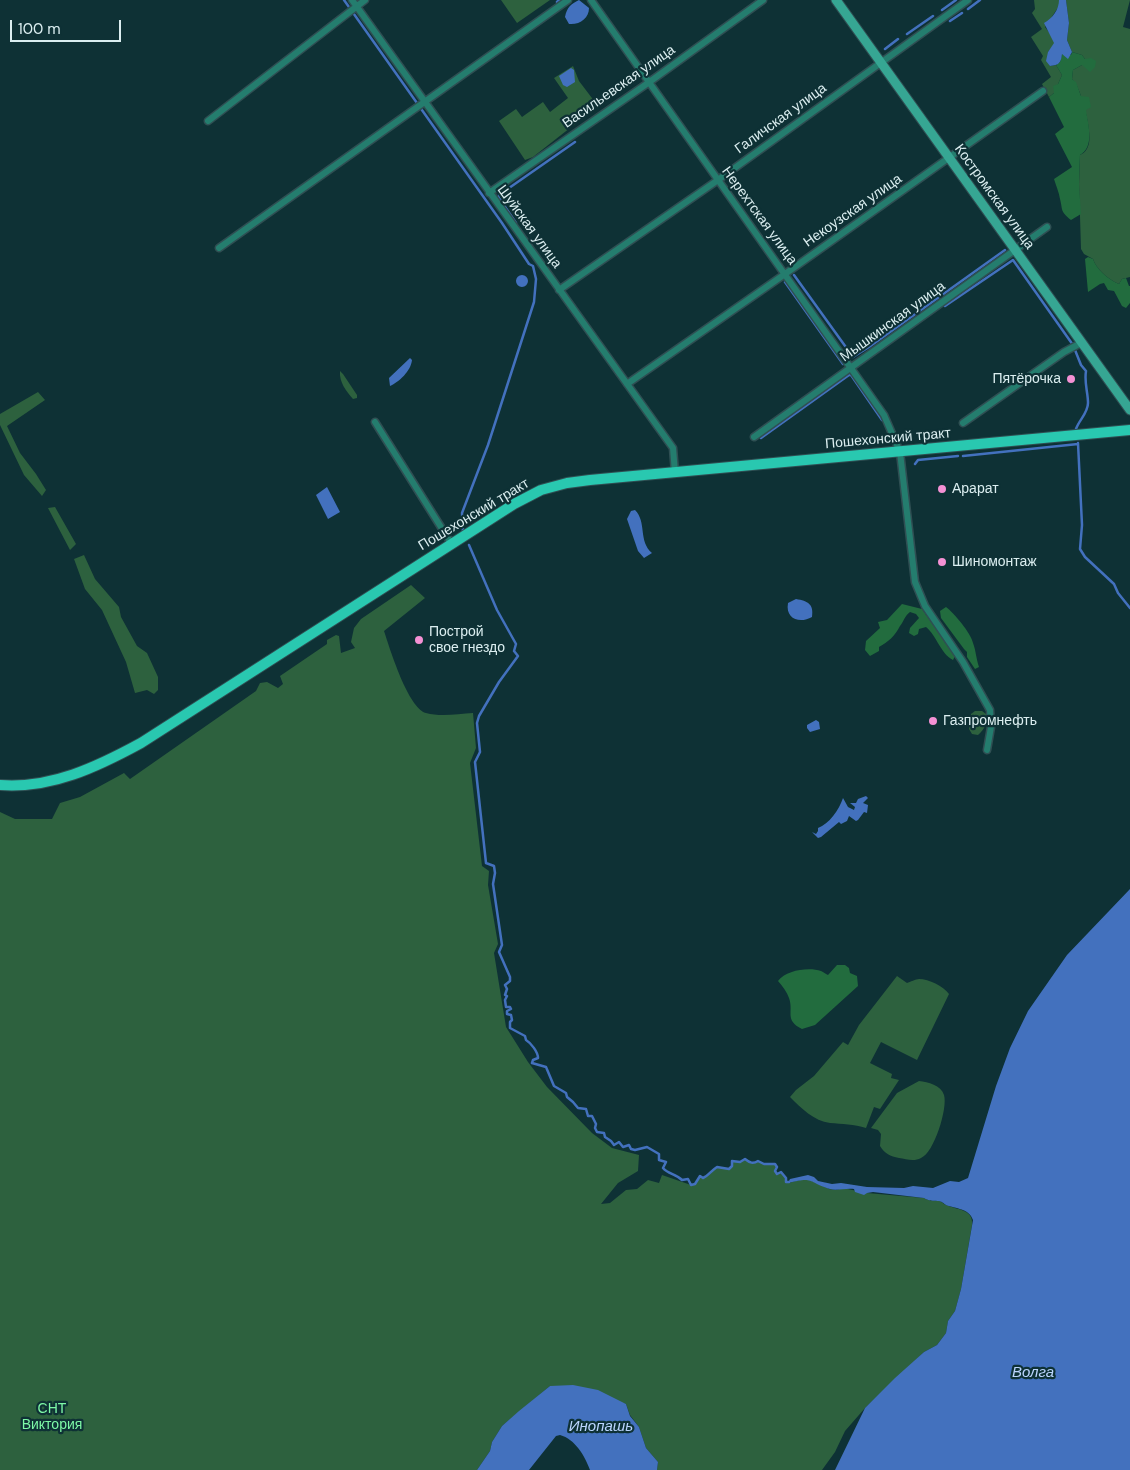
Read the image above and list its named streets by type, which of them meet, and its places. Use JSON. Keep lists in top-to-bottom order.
{
  "streets": {
    "main road": ["Пошехонский тракт"],
    "street": [
      "Васильевская улица",
      "Галичская улица",
      "Костромская улица",
      "Некоузская улица",
      "Нерехтская улица",
      "Шуйская улица",
      "Мышкинская улица"
    ]
  },
  "crossings": [
    ["Васильевская улица", "Нерехтская улица"],
    ["Васильевская улица", "Шуйская улица"],
    ["Галичская улица", "Костромская улица"],
    ["Галичская улица", "Нерехтская улица"],
    ["Галичская улица", "Шуйская улица"],
    ["Костромская улица", "Некоузская улица"],
    ["Костромская улица", "Мышкинская улица"],
    ["Некоузская улица", "Нерехтская улица"],
    ["Некоузская улица", "Шуйская улица"],
    ["Нерехтская улица", "Мышкинская улица"],
    ["Нерехтская улица", "Пошехонский тракт"],
    ["Шуйская улица", "Пошехонский тракт"]
  ],
  "water": ["Волга", "Инопашь"],
  "parks": ["СНТ Виктория"],
  "places": [
    "Пятёрочка",
    "Арарат",
    "Шиномонтаж",
    "Построй свое гнездо",
    "Газпромнефть"
  ],
  "scale_bar": "100 m"
}
